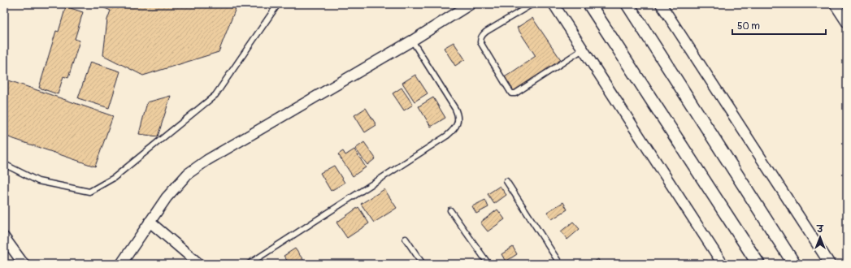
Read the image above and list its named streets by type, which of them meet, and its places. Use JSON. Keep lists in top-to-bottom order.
{
  "scale_bar": "50 m",
  "north": "top"
}
